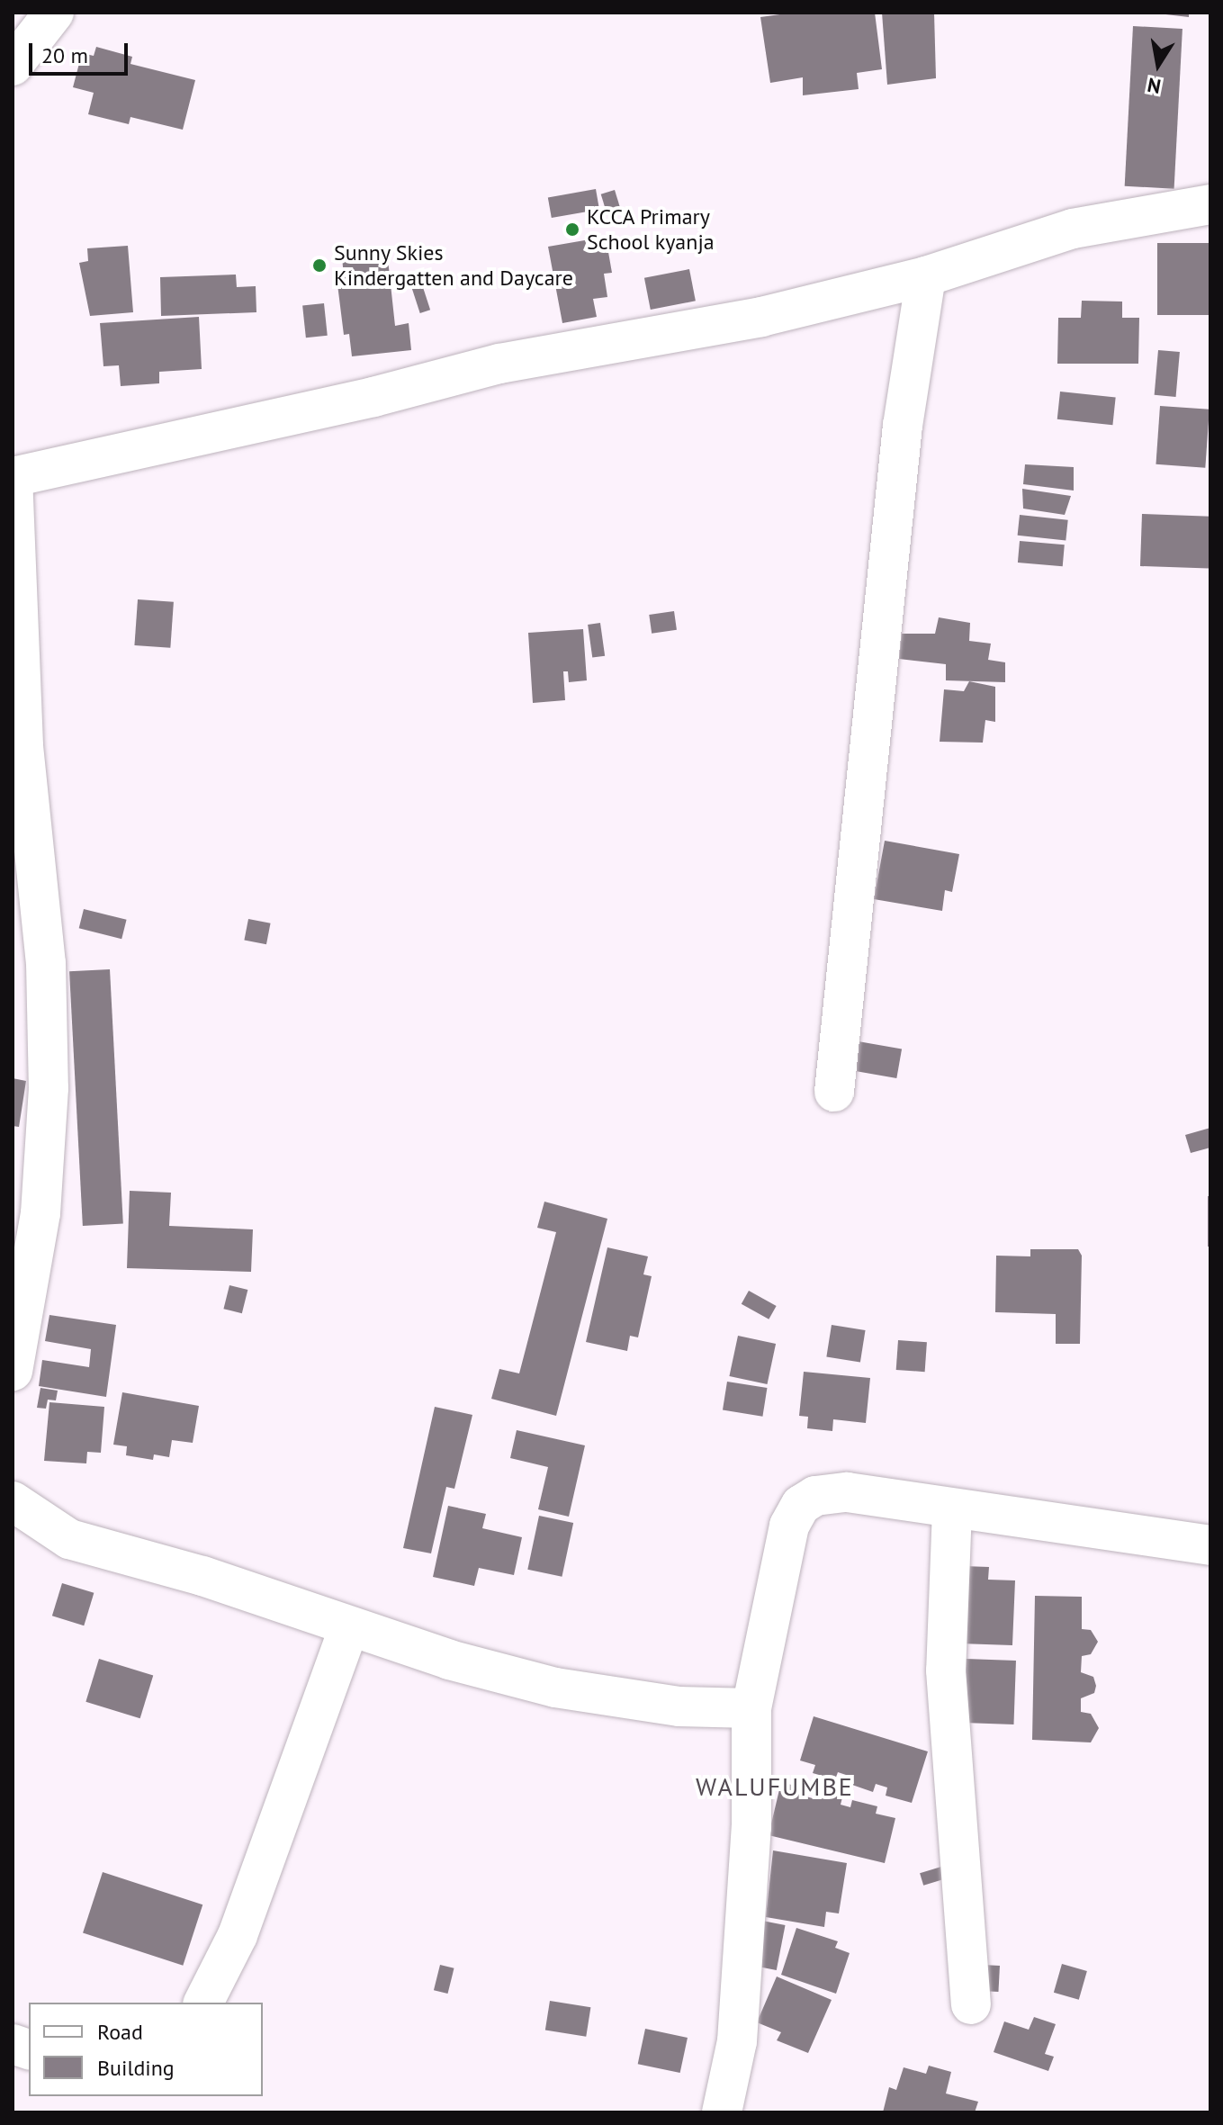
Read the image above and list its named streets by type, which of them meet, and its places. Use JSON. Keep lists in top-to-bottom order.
{
  "districts": ["WALUFUMBE"],
  "places": ["KCCA Primary School kyanja", "Sunny Skies Kindergatten and Daycare"],
  "legend": ["Road", "Building"],
  "scale_bar": "20 m",
  "north": "bottom"
}
